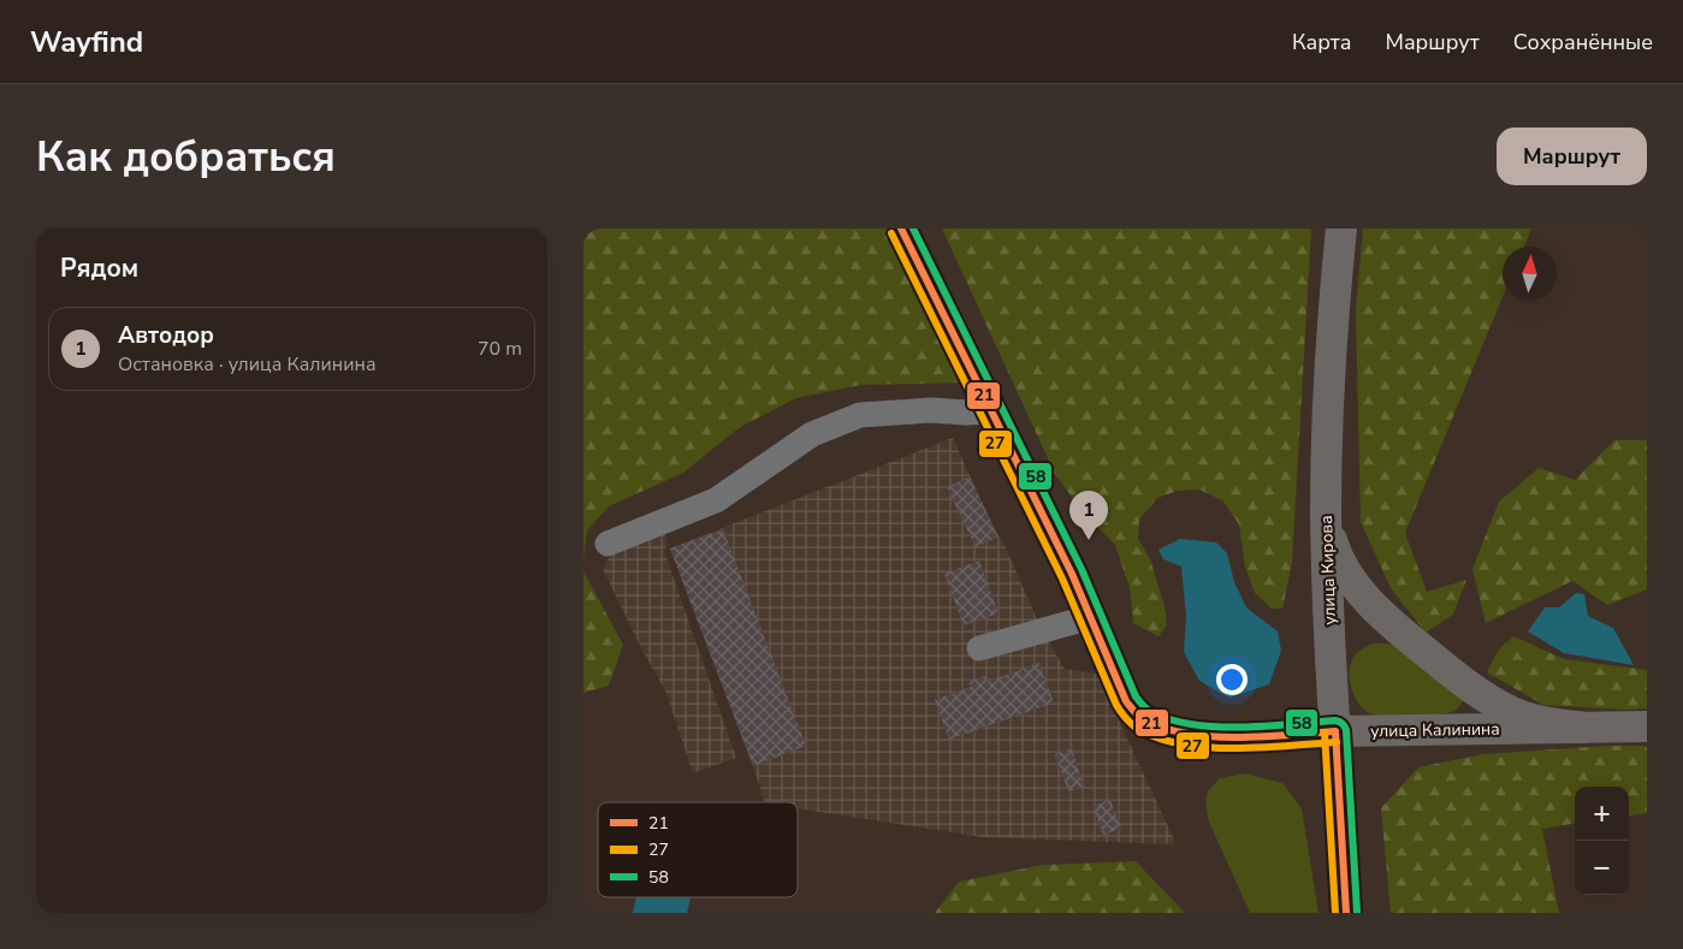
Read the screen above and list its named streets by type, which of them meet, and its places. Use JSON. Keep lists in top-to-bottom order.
{
  "streets": {
    "main road": ["улица Кирова", "улица Калинина"]
  },
  "crossings": [
    ["улица Кирова", "улица Калинина"]
  ],
  "lines": ["transit line 21", "transit line 58", "transit line 27"],
  "legend": ["21", "27", "58"],
  "north": "top",
  "page": {
    "header": "Wayfind",
    "nav": ["Карта", "Маршрут", "Сохранённые"],
    "buttons": "Маршрут",
    "title": "Как добраться",
    "heading": "Рядом",
    "list": [
      {
        "mark": "1",
        "name": "Автодор",
        "note": "Остановка · улица Калинина",
        "value": "70 m"
      }
    ],
    "pins": "1",
    "map_buttons": ["+", "−"]
  }
}
